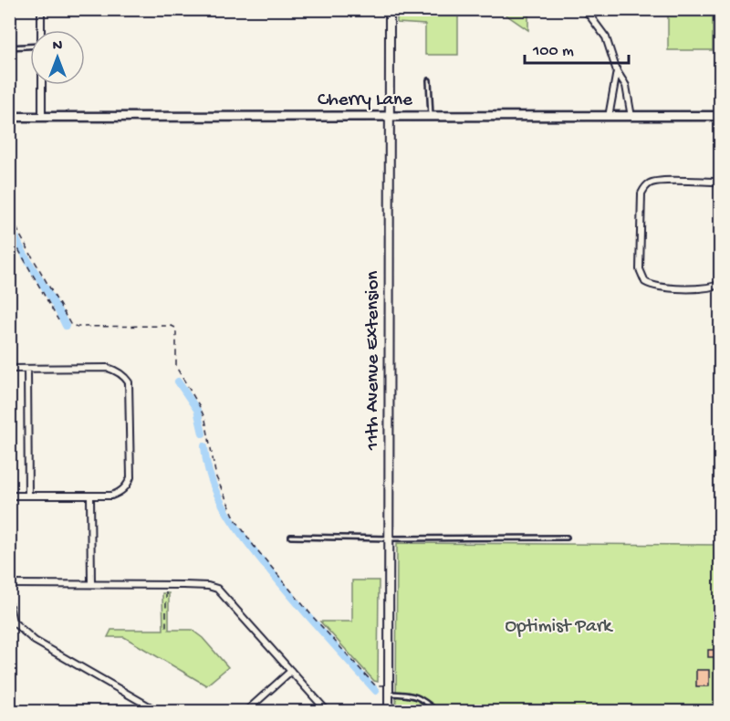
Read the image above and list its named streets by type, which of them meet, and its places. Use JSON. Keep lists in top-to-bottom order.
{
  "streets": {
    "main road": ["Cherry Lane"],
    "street": ["11th Avenue Extension"]
  },
  "crossings": [
    ["Cherry Lane", "11th Avenue Extension"]
  ],
  "parks": ["Optimist Park"],
  "scale_bar": "100 m",
  "north": "top"
}
